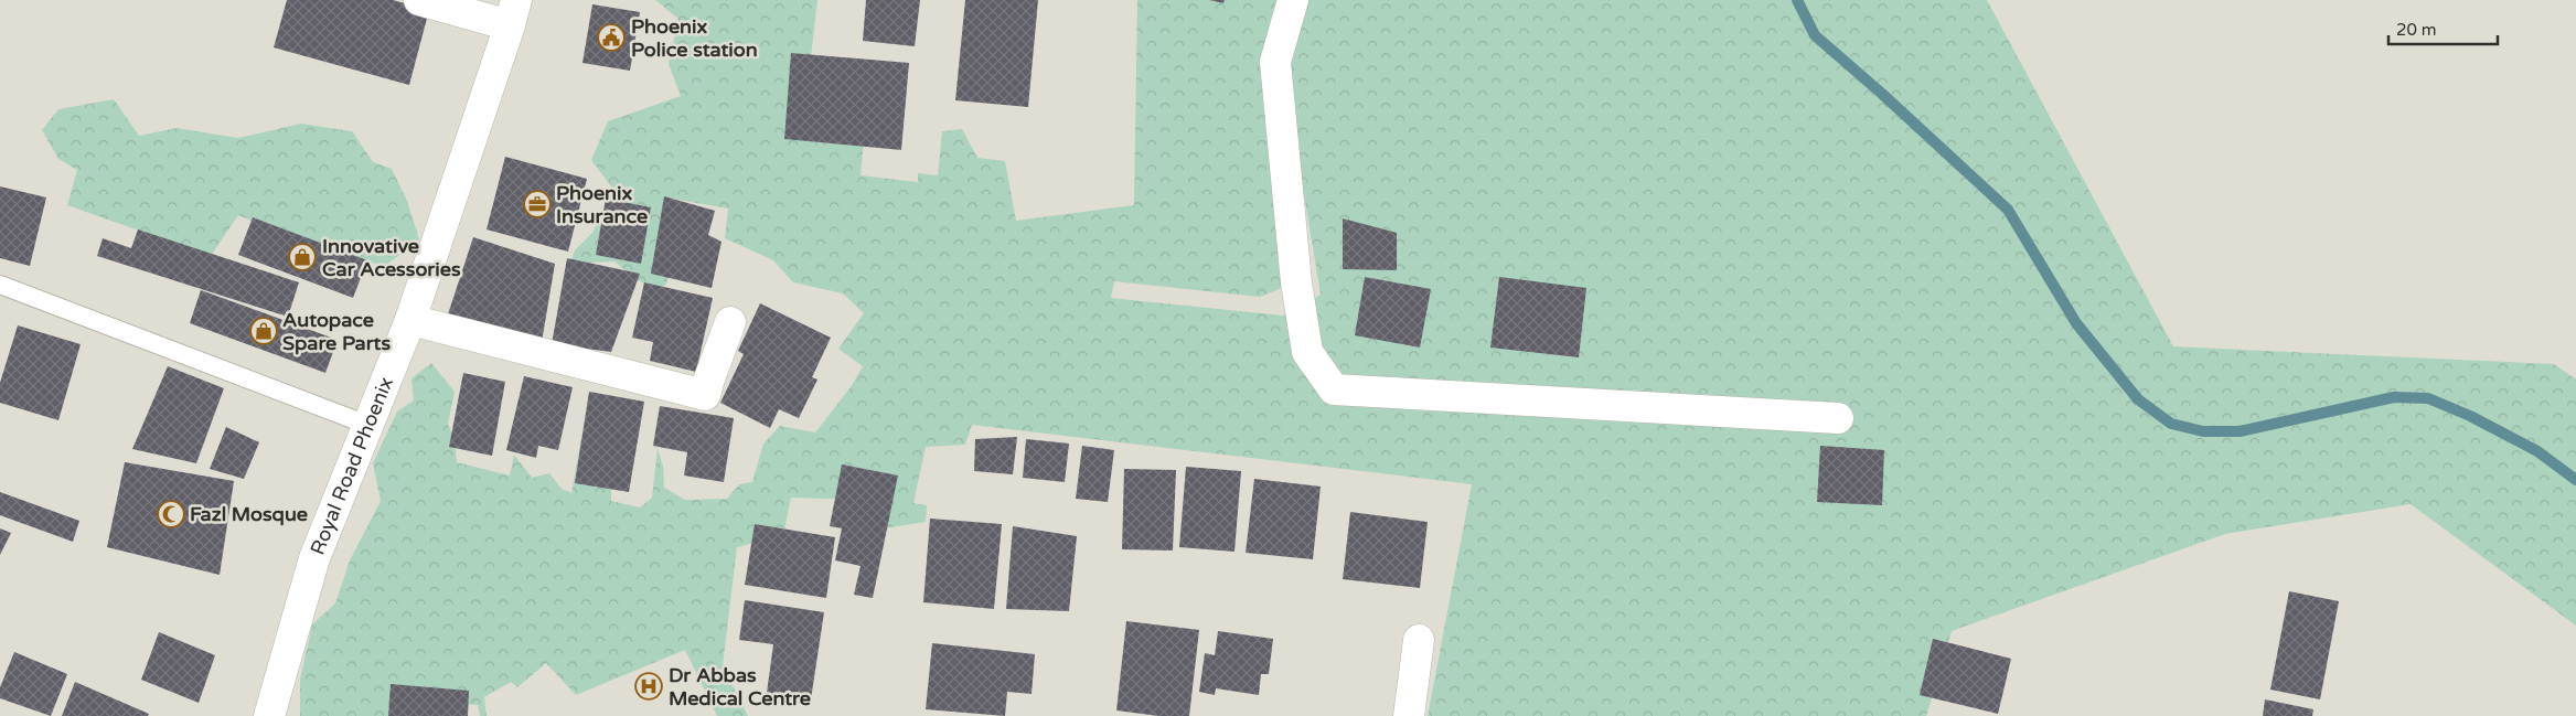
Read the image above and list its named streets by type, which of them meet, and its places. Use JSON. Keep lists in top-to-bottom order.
{
  "streets": {
    "street": ["Royal Road Phoenix"]
  },
  "places": {
    "public building": ["Phoenix Police station"],
    "office": ["Phoenix Insurance"],
    "shop": ["Innovative Car Acessories", "Autopace Spare Parts"],
    "mosque": ["Fazl Mosque"],
    "hospital": ["Dr Abbas Medical Centre"]
  },
  "scale_bar": "20 m"
}
